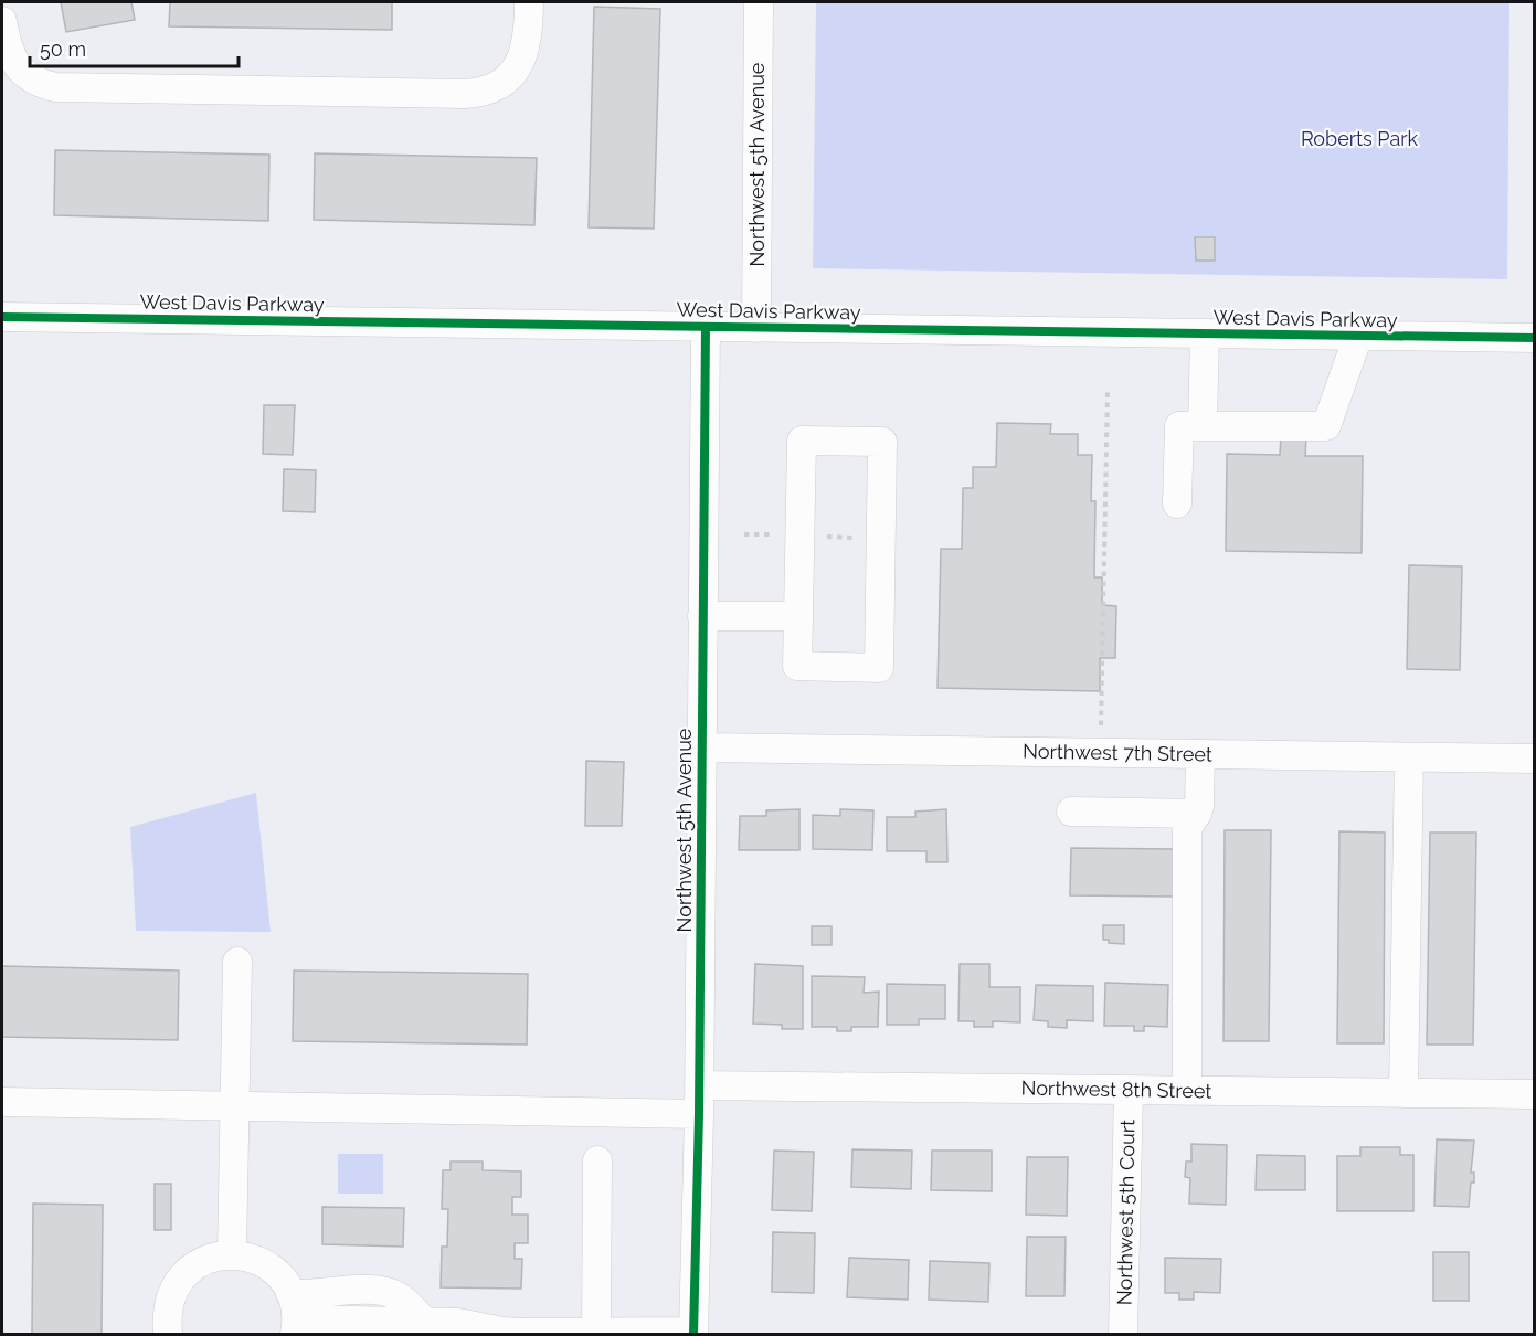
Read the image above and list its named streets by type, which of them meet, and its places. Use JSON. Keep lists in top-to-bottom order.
{
  "streets": {
    "street": [
      "Northwest 5th Avenue",
      "West Davis Parkway",
      "Northwest 7th Street",
      "Northwest 8th Street",
      "Northwest 5th Court"
    ]
  },
  "crossings": [
    ["Northwest 5th Avenue", "West Davis Parkway"],
    ["Northwest 5th Avenue", "Northwest 7th Street"],
    ["Northwest 5th Avenue", "Northwest 8th Street"],
    ["Northwest 8th Street", "Northwest 5th Court"]
  ],
  "parks": ["Roberts Park"],
  "scale_bar": "50 m"
}
